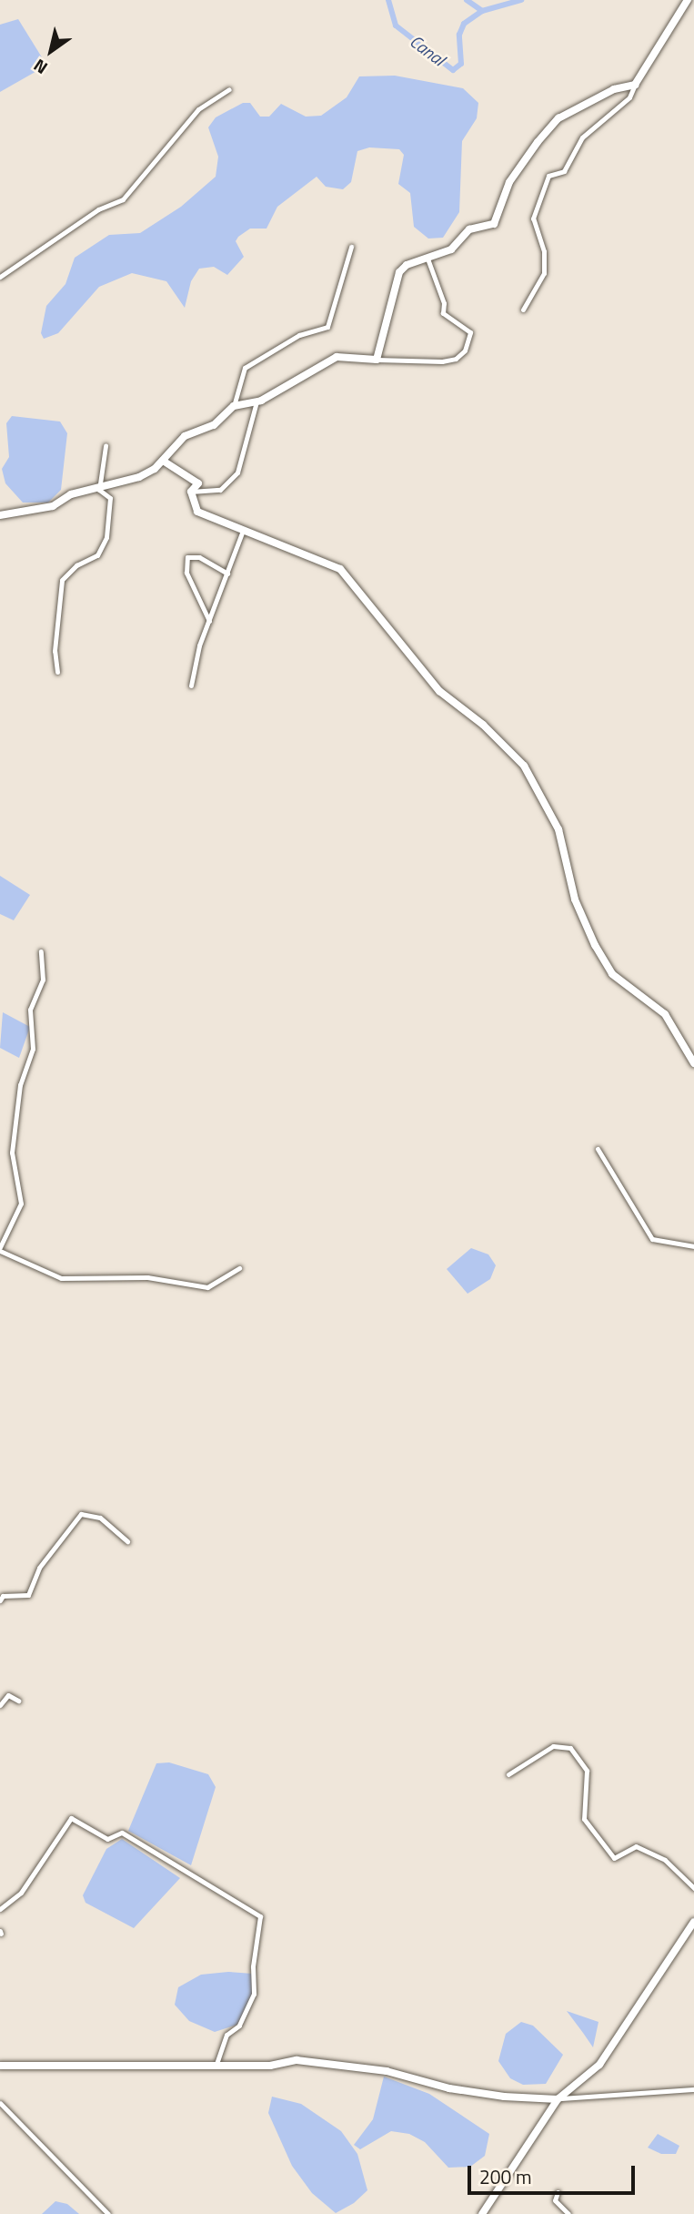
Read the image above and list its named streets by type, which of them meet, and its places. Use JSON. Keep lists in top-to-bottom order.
{
  "water": ["Canal"],
  "scale_bar": "200 m",
  "north": "bottom left"
}
